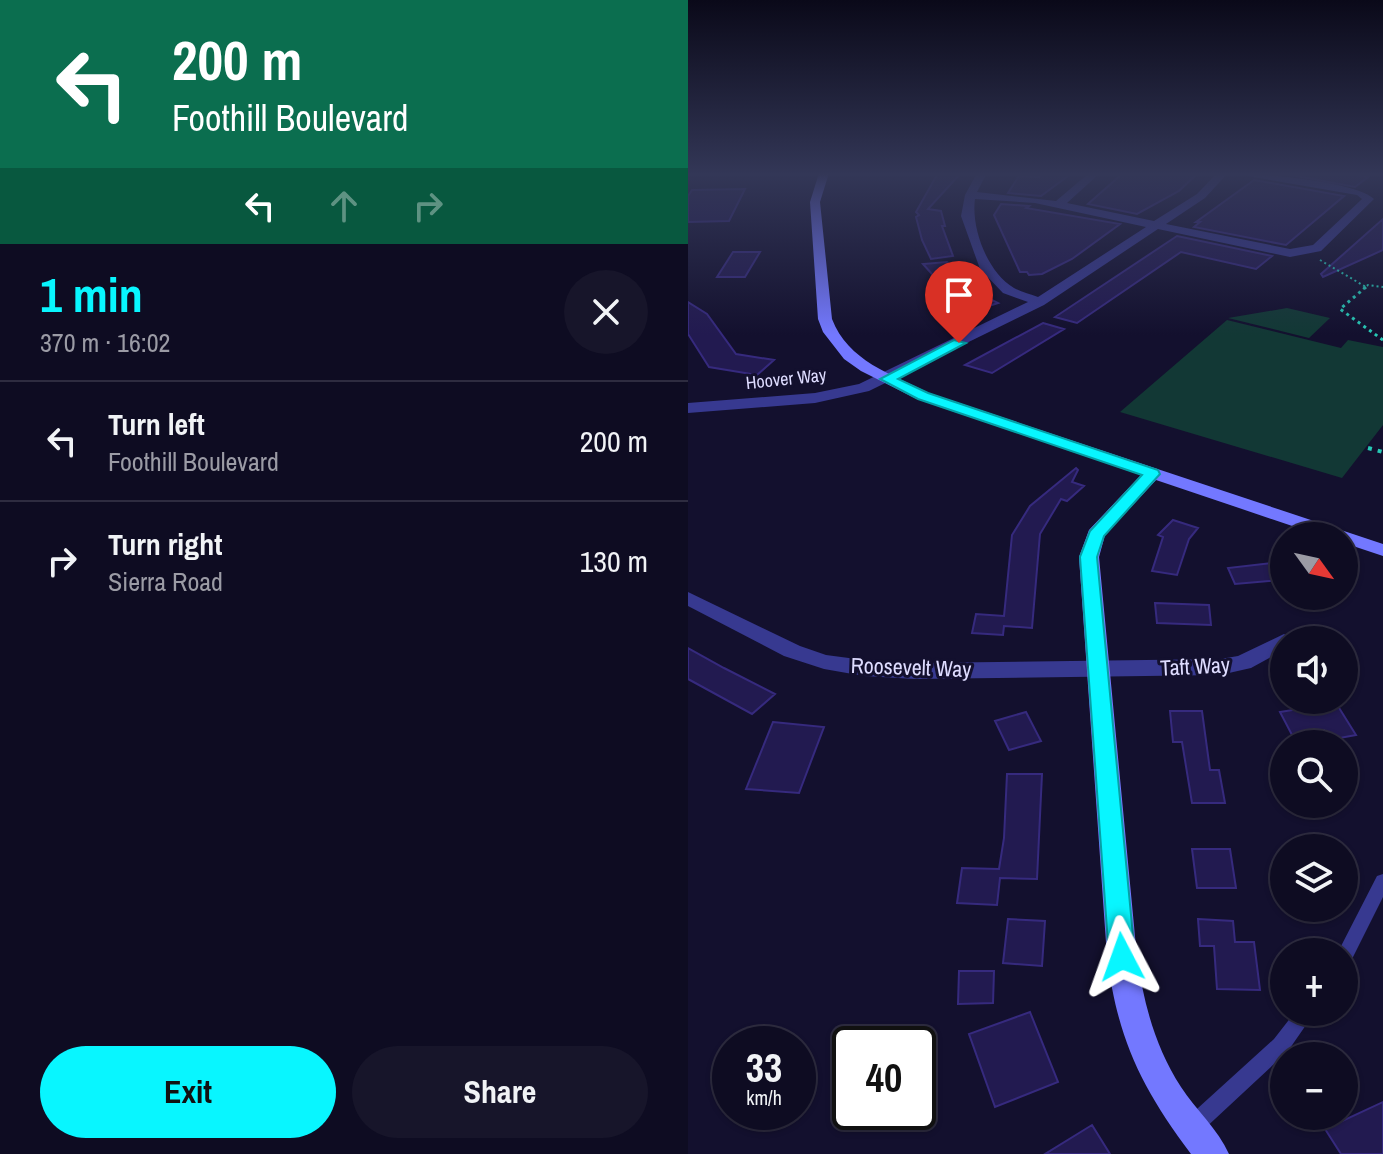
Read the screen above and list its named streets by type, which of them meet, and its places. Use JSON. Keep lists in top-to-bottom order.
{
  "streets": {
    "street": ["Hoover Way", "Taft Way", "Roosevelt Way"]
  },
  "crossings": [
    ["Taft Way", "Roosevelt Way"]
  ],
  "north": "bottom right",
  "page": {
    "turn": ["200 m", "Foothill Boulevard"],
    "heading": ["1 min", "370 m · 16:02"],
    "list": [
      {
        "name": "Turn left",
        "note": "Foothill Boulevard",
        "value": "200 m"
      },
      {
        "name": "Turn right",
        "note": "Sierra Road",
        "value": "130 m"
      }
    ],
    "map_buttons": ["+", "−"],
    "speed": "33 km/h",
    "limit": "40",
    "buttons": ["Exit", "Share"]
  }
}
